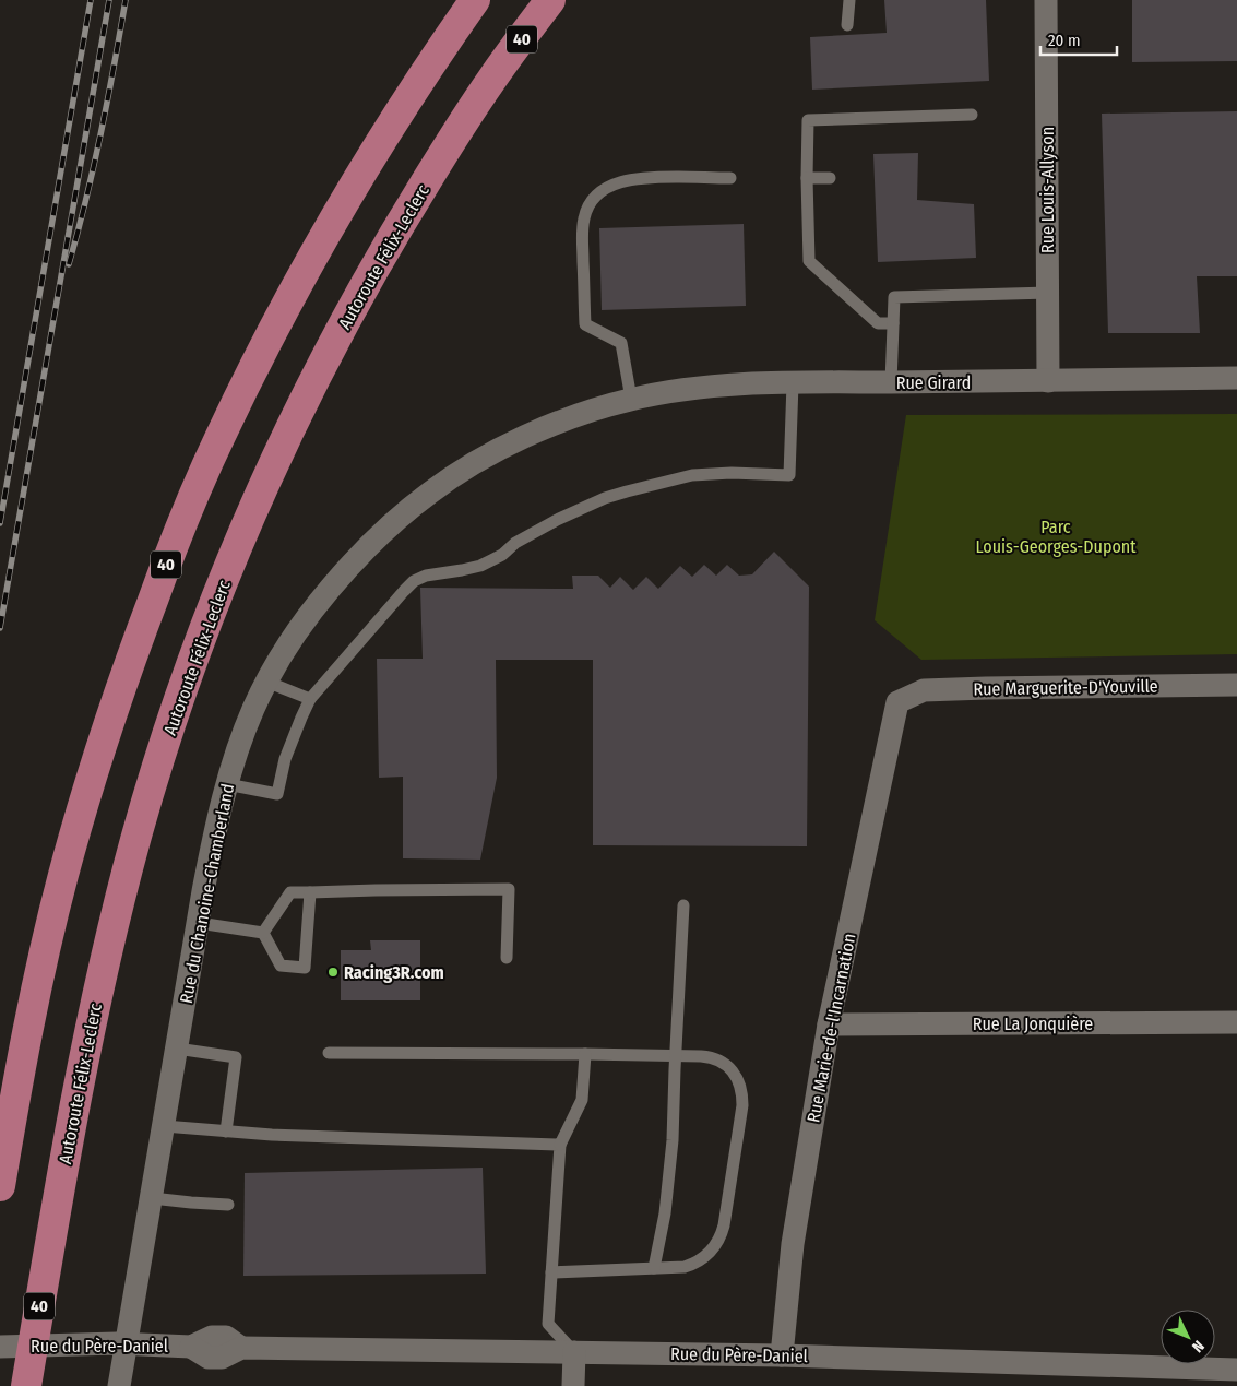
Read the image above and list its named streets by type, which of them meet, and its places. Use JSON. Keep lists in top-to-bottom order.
{
  "streets": {
    "highway": ["40", "Autoroute Félix-Leclerc"],
    "street": [
      "Rue Louis-Allyson",
      "Rue Girard",
      "Rue Marguerite-D'Youville",
      "Rue du Chanoine-Chamberland",
      "Rue La Jonquière",
      "Rue Marie-de-l'Incarnation",
      "Rue du Père-Daniel"
    ]
  },
  "crossings": [
    ["Rue Louis-Allyson", "Rue Girard"],
    ["Rue Girard", "Rue du Chanoine-Chamberland"],
    ["Rue Marguerite-D'Youville", "Rue Marie-de-l'Incarnation"],
    ["Rue du Chanoine-Chamberland", "Rue du Père-Daniel"],
    ["Rue La Jonquière", "Rue Marie-de-l'Incarnation"],
    ["Rue Marie-de-l'Incarnation", "Rue du Père-Daniel"]
  ],
  "parks": ["Parc Louis-Georges-Dupont"],
  "places": ["Racing3R.com"],
  "scale_bar": "20 m",
  "north": "bottom right"
}
